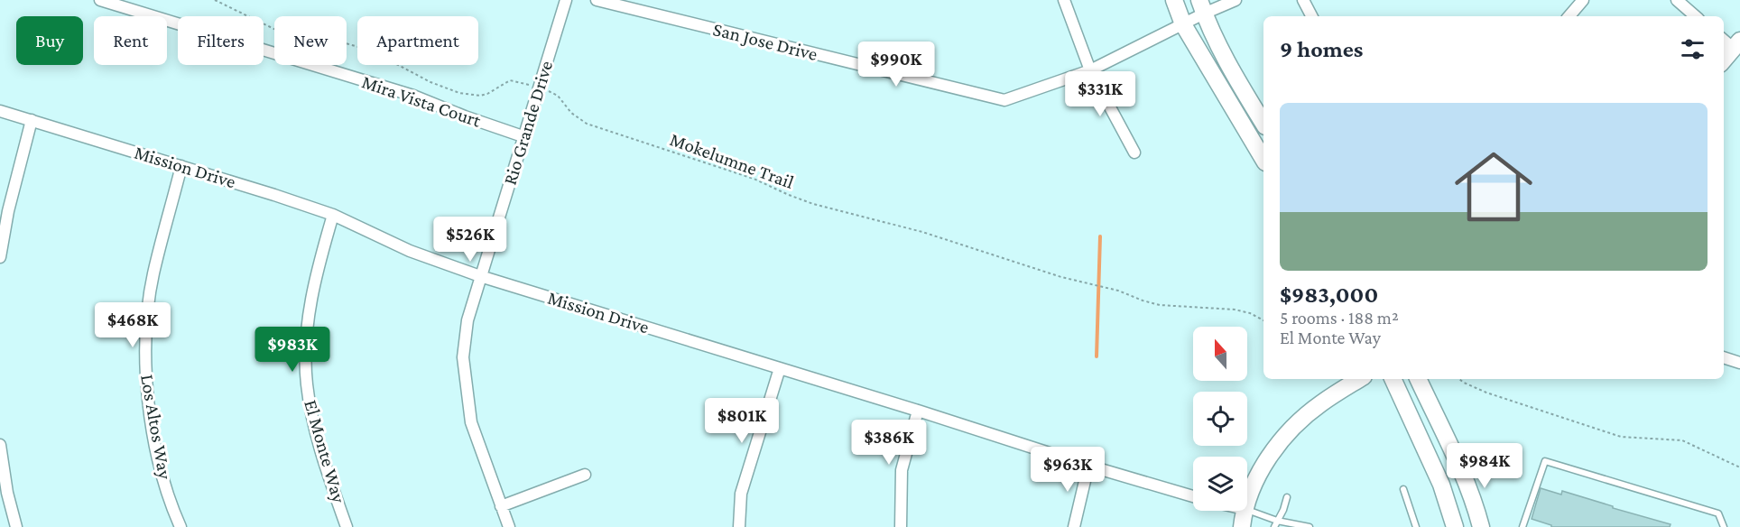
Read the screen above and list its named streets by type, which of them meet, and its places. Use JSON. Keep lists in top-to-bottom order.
{
  "streets": {
    "street": [
      "San Jose Drive",
      "Mira Vista Court",
      "Rio Grande Drive",
      "Mission Drive",
      "Los Altos Way",
      "El Monte Way"
    ],
    "path": ["Mokelumne Trail"]
  },
  "crossings": [
    ["Mira Vista Court", "Rio Grande Drive"],
    ["Rio Grande Drive", "Mokelumne Trail"],
    ["Rio Grande Drive", "Mission Drive"],
    ["Mission Drive", "Los Altos Way"],
    ["Mission Drive", "El Monte Way"]
  ],
  "north": "top",
  "page": {
    "chip": [
      "Buy",
      "Rent",
      "Filters",
      "New",
      "Apartment"
    ],
    "heading": "9 homes",
    "price": [
      "$990K",
      "$331K",
      "$526K",
      "$468K",
      "$983K",
      "$801K",
      "$386K",
      "$984K",
      "$963K"
    ],
    "list": [
      {
        "name": "$983,000",
        "note": "5 rooms · 188 m² · El Monte Way"
      }
    ]
  }
}
